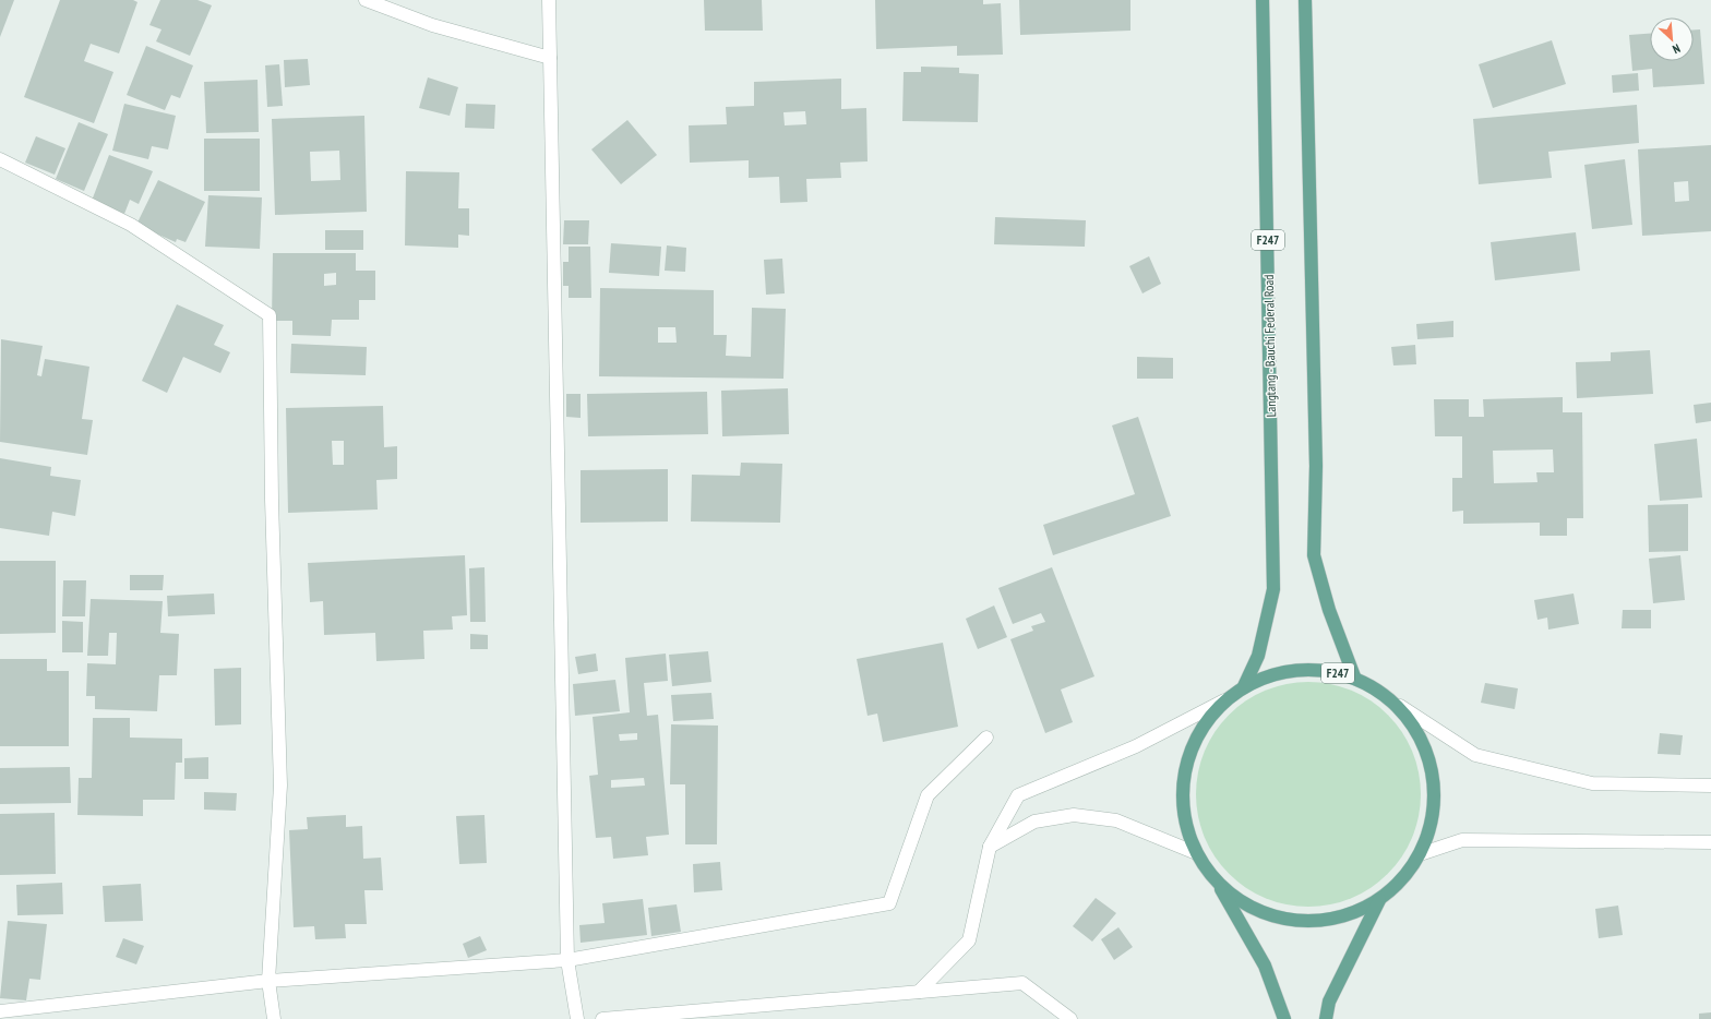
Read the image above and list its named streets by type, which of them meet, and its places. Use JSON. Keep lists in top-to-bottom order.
{
  "streets": {
    "main road": ["F247", "Langtang - Bauchi Federal Road"]
  },
  "crossings": [
    ["F247", "Langtang - Bauchi Federal Road"]
  ],
  "north": "bottom right"
}
